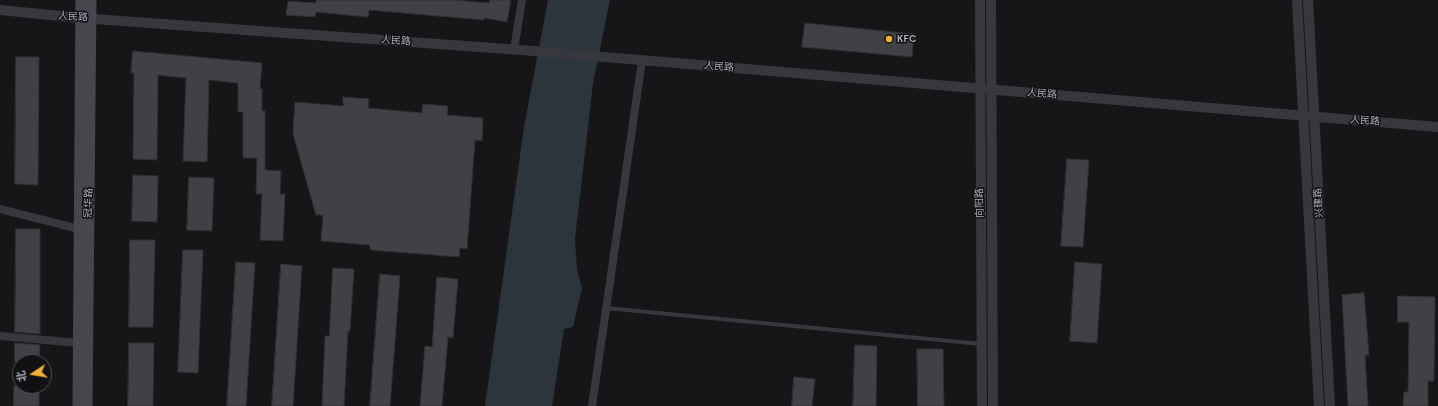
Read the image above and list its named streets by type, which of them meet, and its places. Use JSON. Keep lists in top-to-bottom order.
{
  "streets": {
    "main road": ["冠华路"],
    "street": ["人民路", "向阳路", "兴建路"]
  },
  "crossings": [
    ["人民路", "冠华路"],
    ["人民路", "向阳路"],
    ["人民路", "兴建路"]
  ],
  "places": ["KFC"],
  "north": "left"
}
